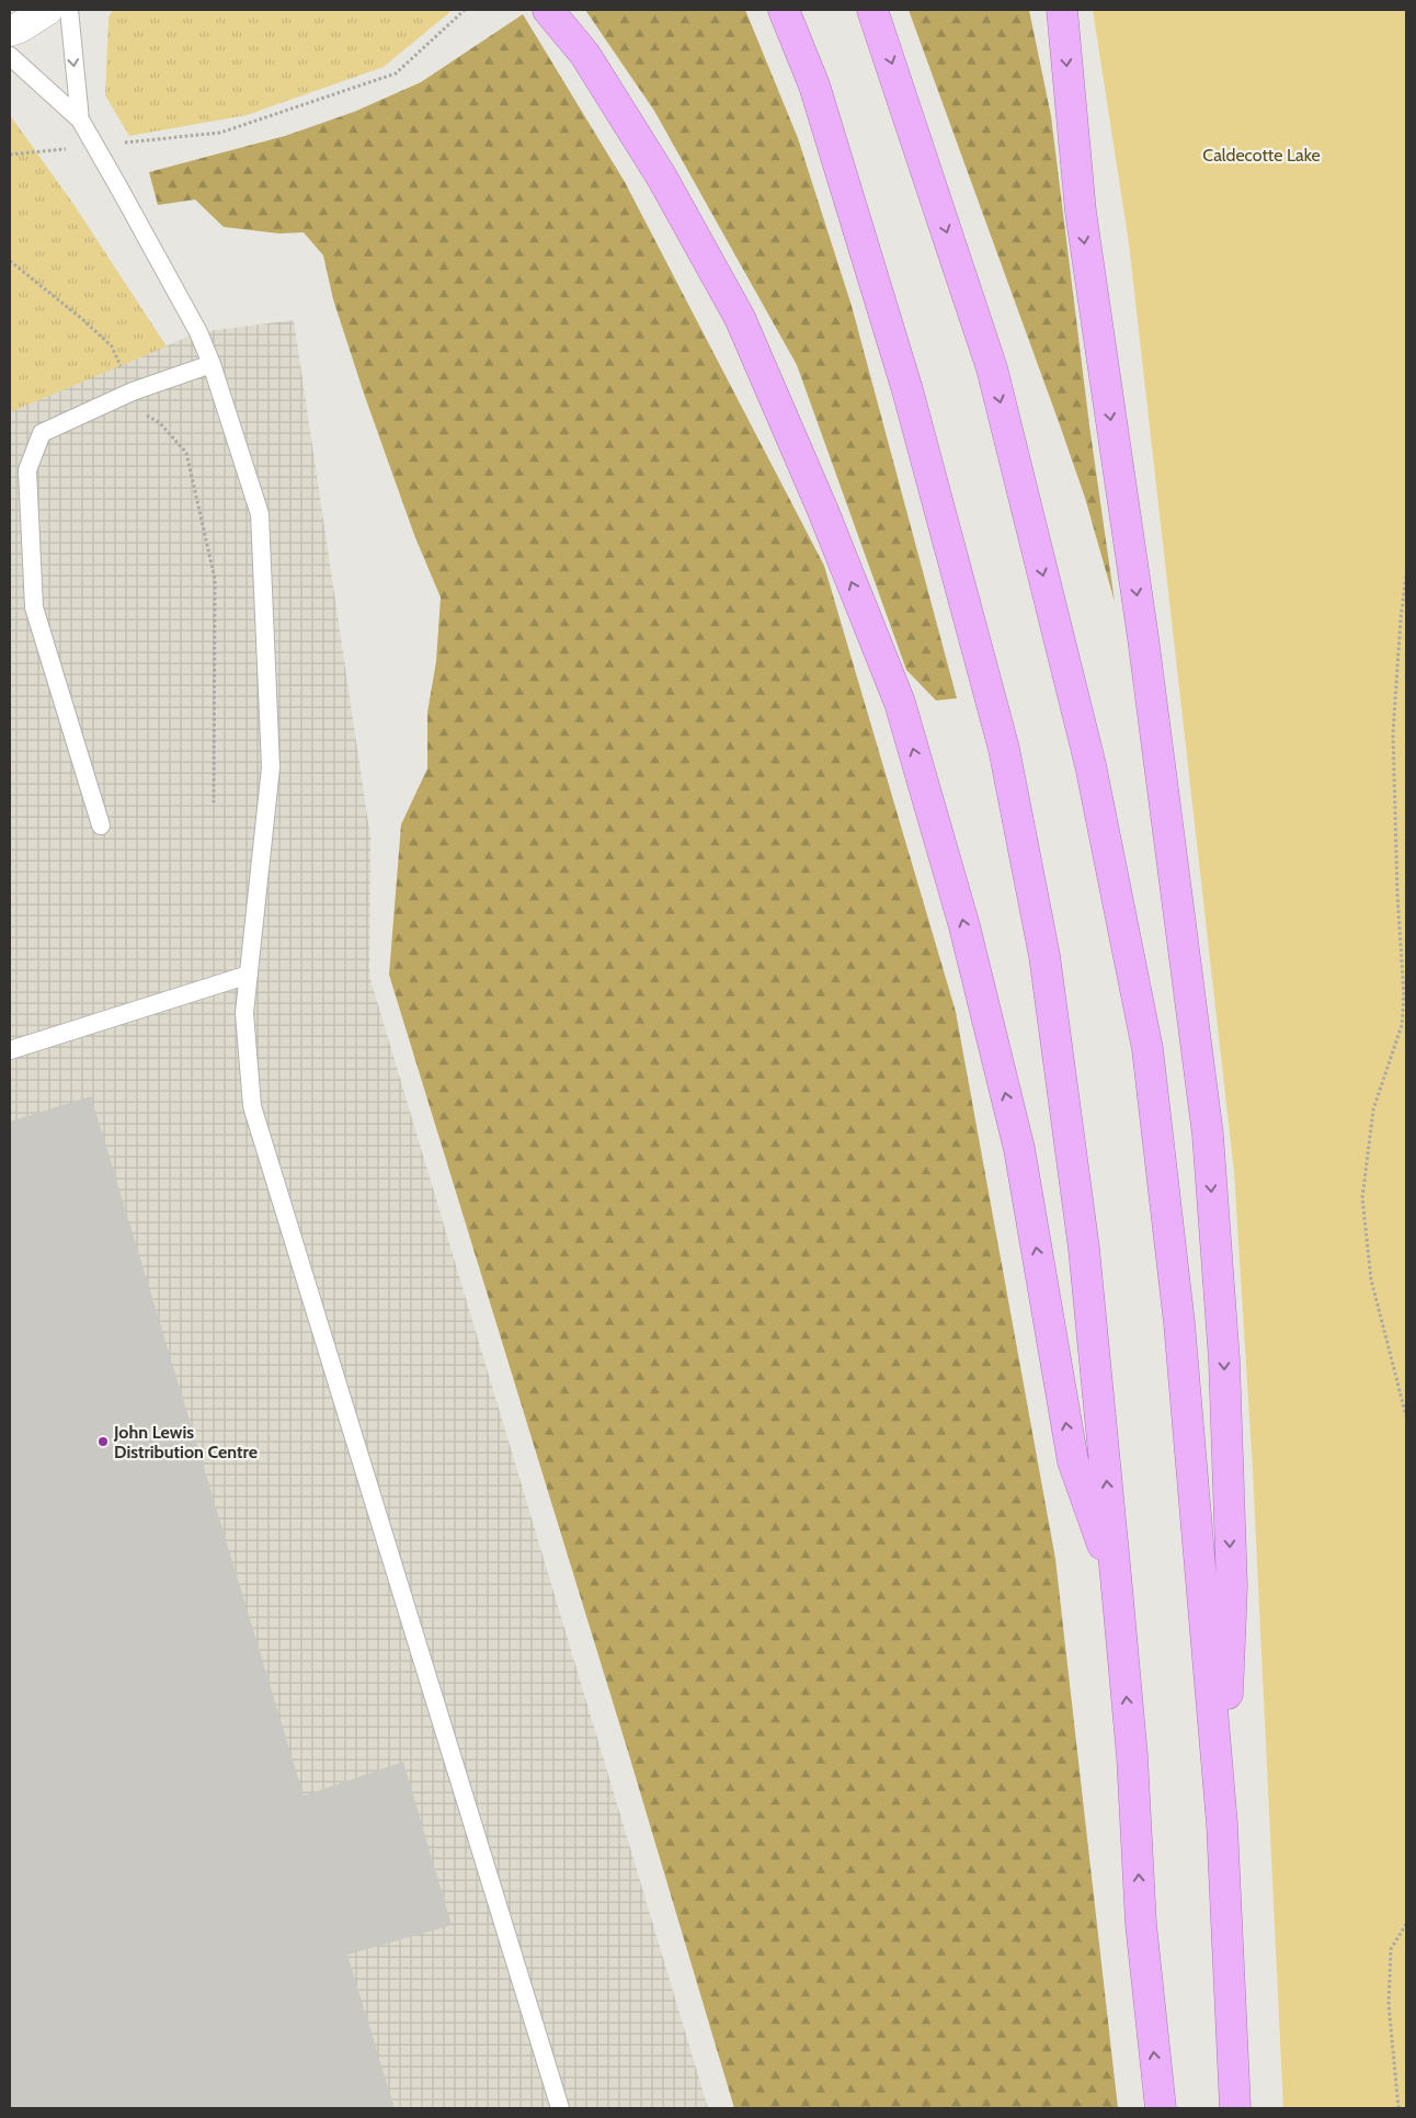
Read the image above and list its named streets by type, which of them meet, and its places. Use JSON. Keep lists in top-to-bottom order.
{
  "parks": ["Caldecotte Lake"],
  "places": ["John Lewis Distribution Centre"]
}
